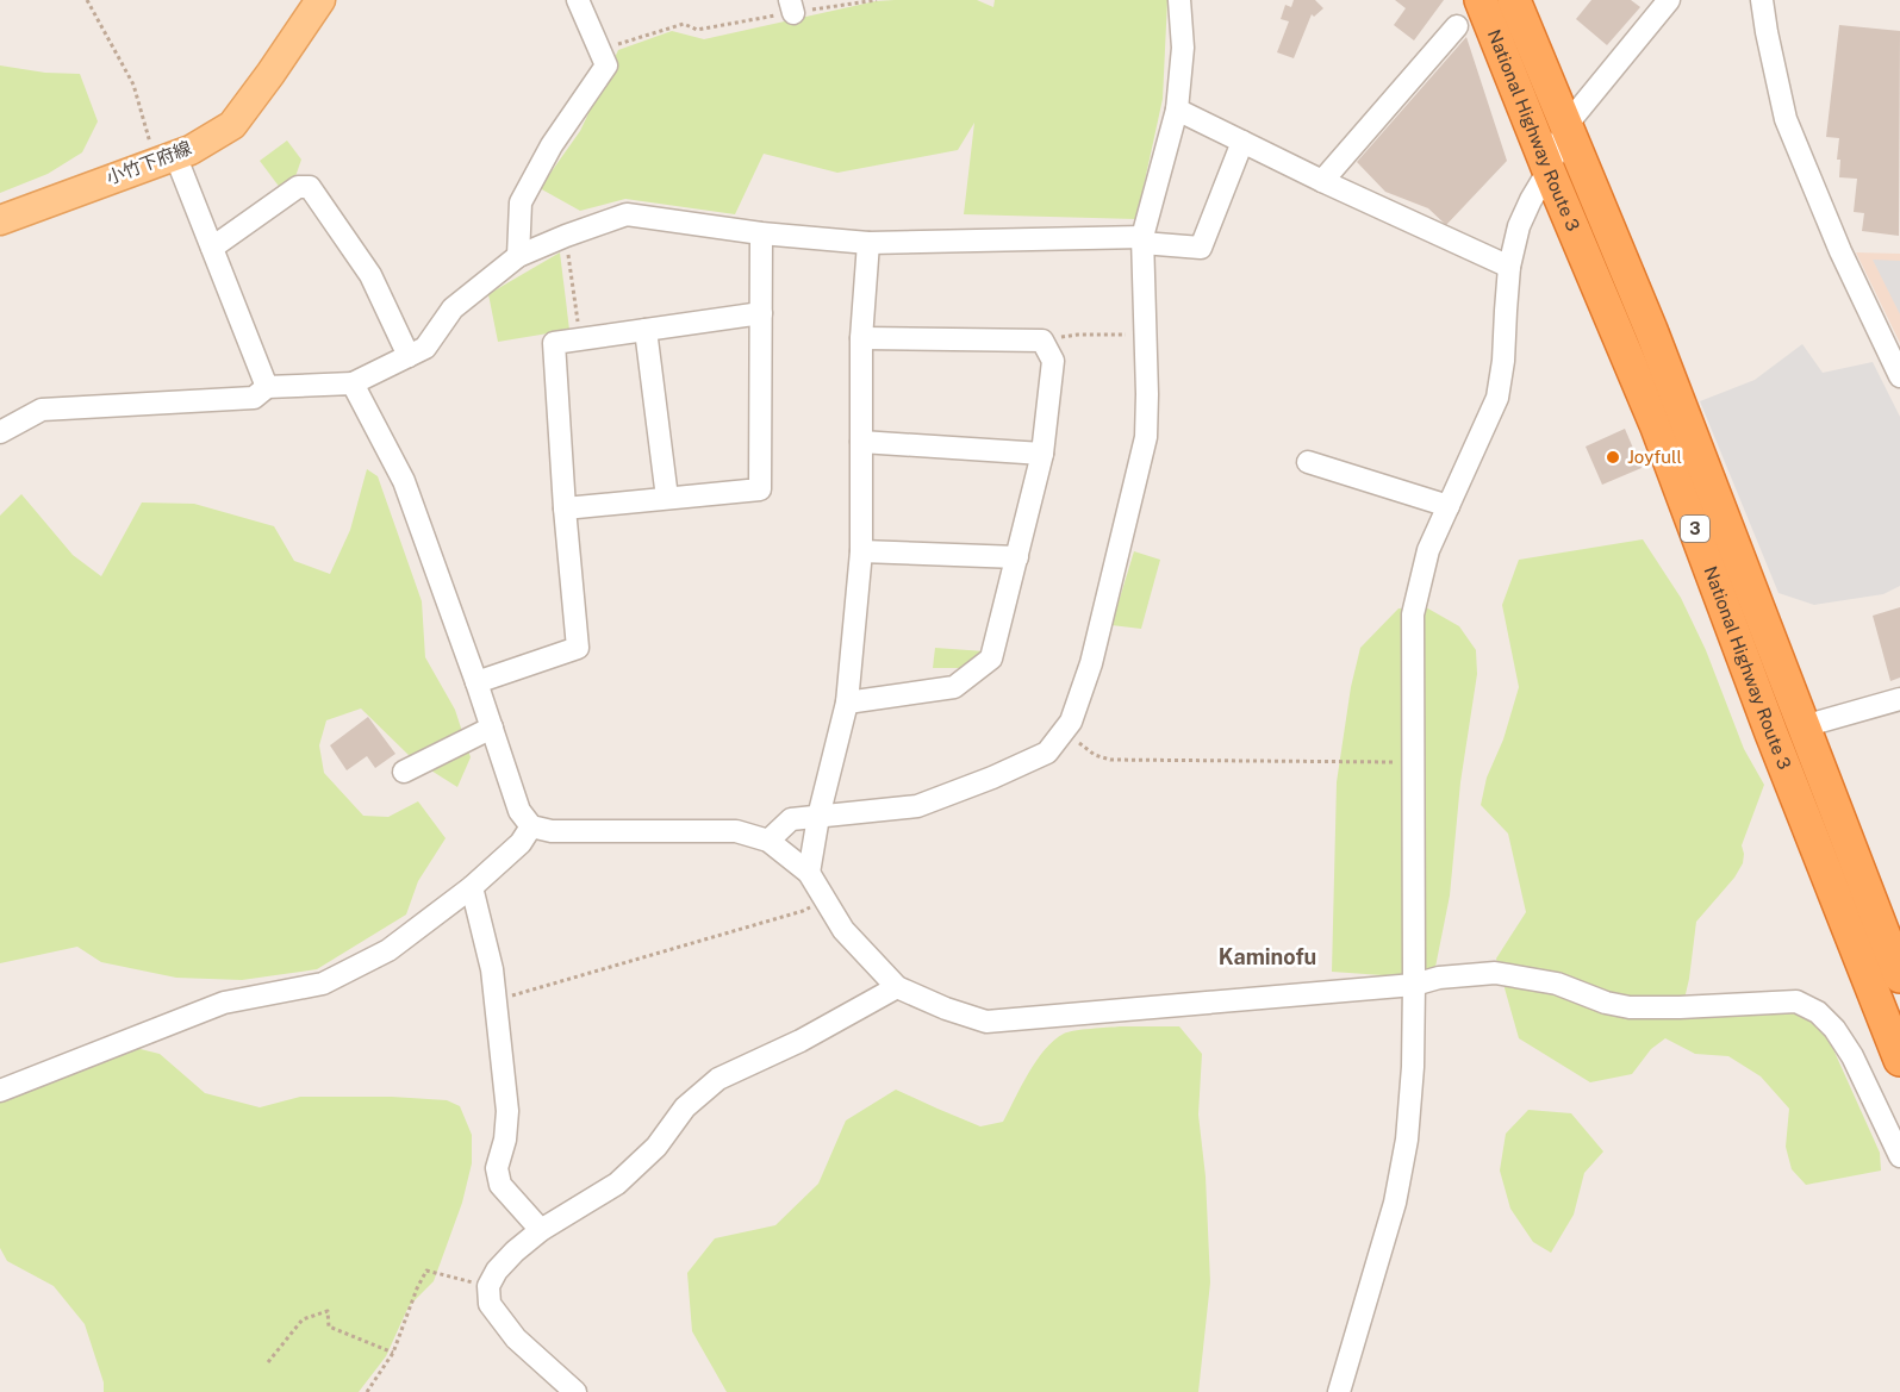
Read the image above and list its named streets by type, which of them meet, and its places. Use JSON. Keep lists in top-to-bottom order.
{
  "streets": {
    "highway": ["National Highway Route 3", "3"],
    "main road": ["小竹下府線"]
  },
  "districts": ["Kaminofu"],
  "places": ["Joyfull"]
}
